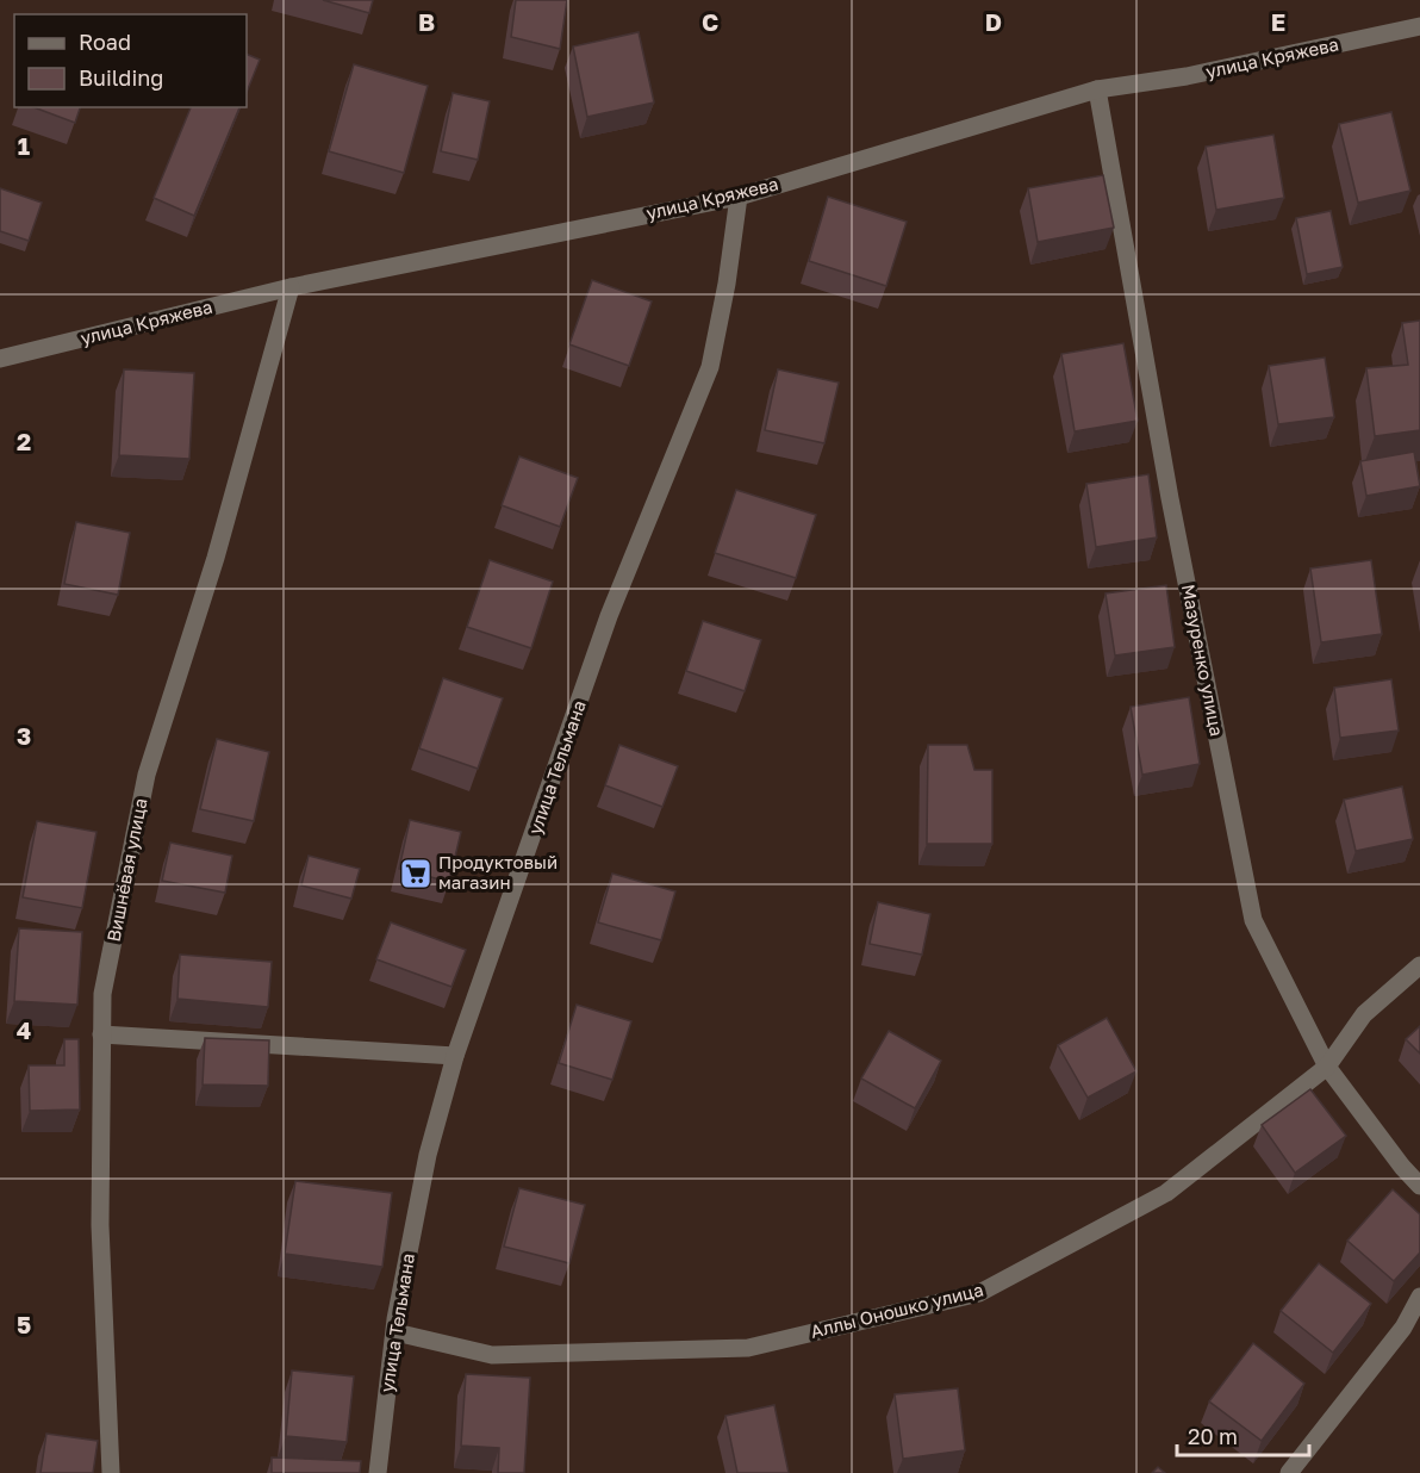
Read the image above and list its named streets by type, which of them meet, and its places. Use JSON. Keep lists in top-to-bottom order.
{
  "streets": {
    "street": [
      "улица Кряжева",
      "Мазуренко улица",
      "улица Тельмана",
      "Вишнёвая улица",
      "Аллы Оношко улица"
    ]
  },
  "crossings": [
    ["улица Кряжева", "Мазуренко улица"],
    ["улица Кряжева", "улица Тельмана"],
    ["улица Кряжева", "Вишнёвая улица"],
    ["Мазуренко улица", "Аллы Оношко улица"],
    ["улица Тельмана", "Аллы Оношко улица"]
  ],
  "places": {
    "supermarket": ["Продуктовый магазин"]
  },
  "legend": ["Road", "Building"],
  "scale_bar": "20 m",
  "grid": {
    "columns": [
      "B",
      "C",
      "D",
      "E"
    ],
    "rows": [
      "1",
      "2",
      "3",
      "4",
      "5"
    ]
  }
}
